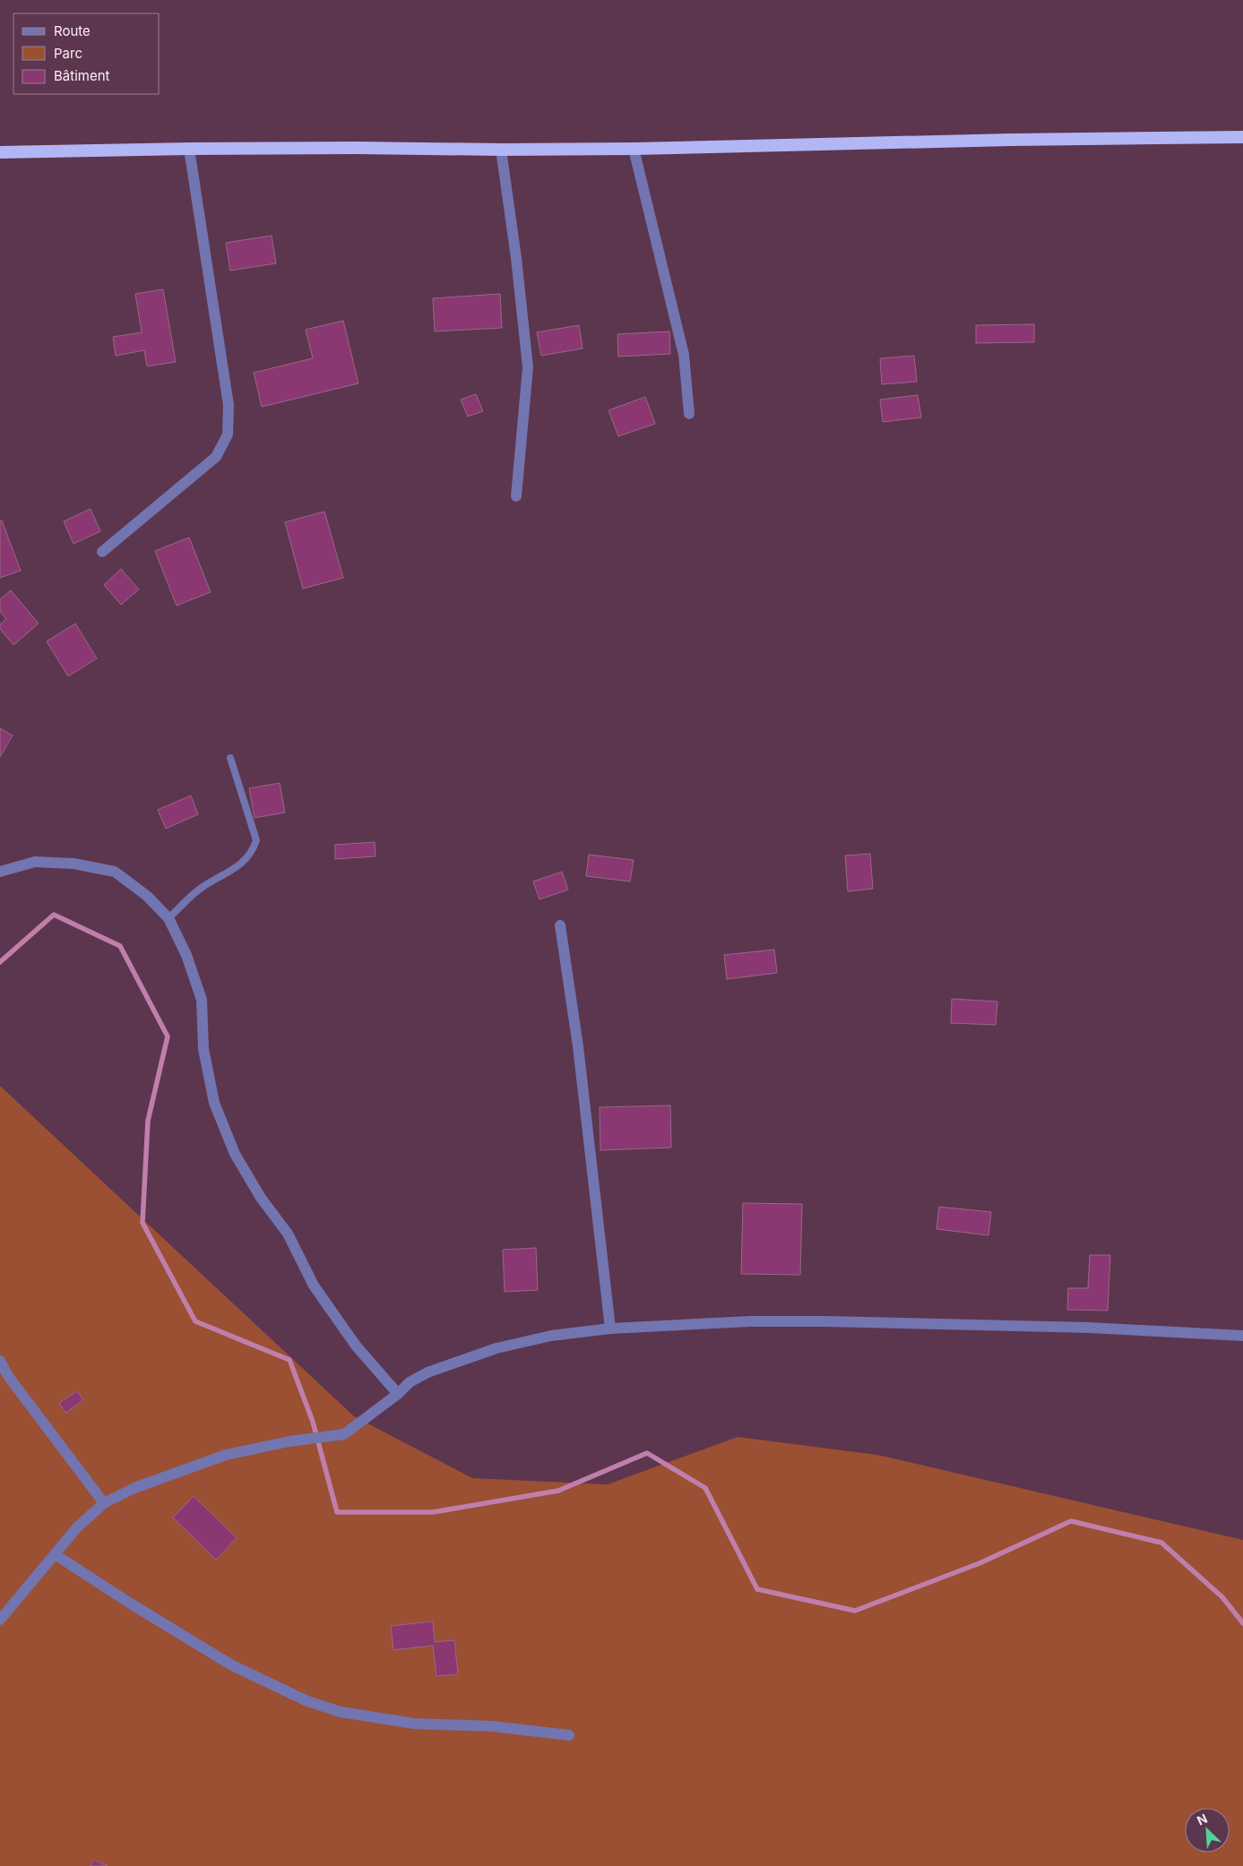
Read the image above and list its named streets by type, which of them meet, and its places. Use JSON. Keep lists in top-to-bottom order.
{
  "legend": ["Route", "Parc", "Bâtiment"],
  "north": "top left"
}
